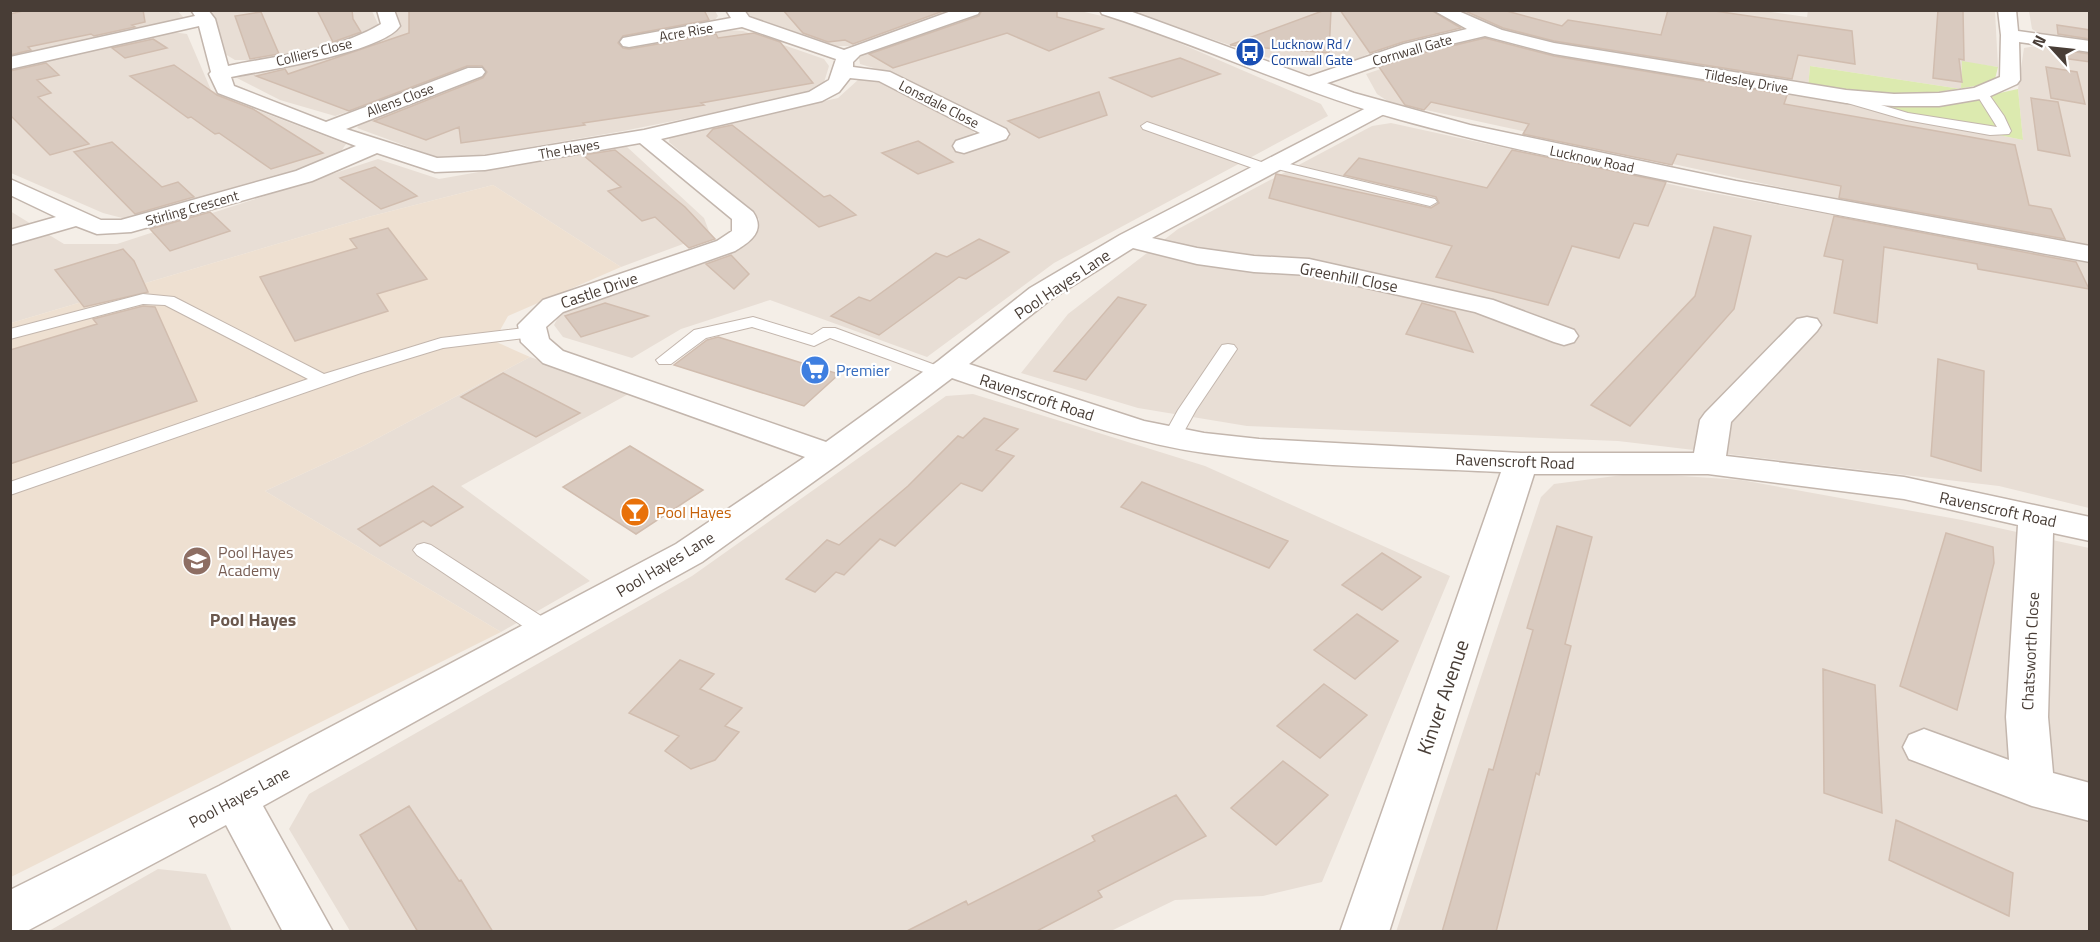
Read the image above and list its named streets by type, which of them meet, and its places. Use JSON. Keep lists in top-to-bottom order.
{
  "streets": {
    "street": [
      "Acre Rise",
      "Cornwall Gate",
      "Colliers Close",
      "Tildesley Drive",
      "Allens Close",
      "Lonsdale Close",
      "The Hayes",
      "Lucknow Road",
      "Stirling Crescent",
      "Greenhill Close",
      "Pool Hayes Lane",
      "Castle Drive",
      "Ravenscroft Road",
      "Chatsworth Close",
      "Kinver Avenue"
    ]
  },
  "crossings": [
    ["Cornwall Gate", "Tildesley Drive"],
    ["Cornwall Gate", "Lucknow Road"],
    ["Colliers Close", "The Hayes"],
    ["Allens Close", "The Hayes"],
    ["Lonsdale Close", "The Hayes"],
    ["The Hayes", "Stirling Crescent"],
    ["The Hayes", "Castle Drive"],
    ["Lucknow Road", "Pool Hayes Lane"],
    ["Greenhill Close", "Pool Hayes Lane"],
    ["Pool Hayes Lane", "Ravenscroft Road"],
    ["Ravenscroft Road", "Chatsworth Close"],
    ["Ravenscroft Road", "Kinver Avenue"]
  ],
  "districts": ["Pool Hayes"],
  "places": {
    "bus stop": ["Lucknow Rd / Cornwall Gate"],
    "supermarket": ["Premier"],
    "bar": ["Pool Hayes"],
    "school or university": ["Pool Hayes Academy"]
  },
  "north": "top left"
}
